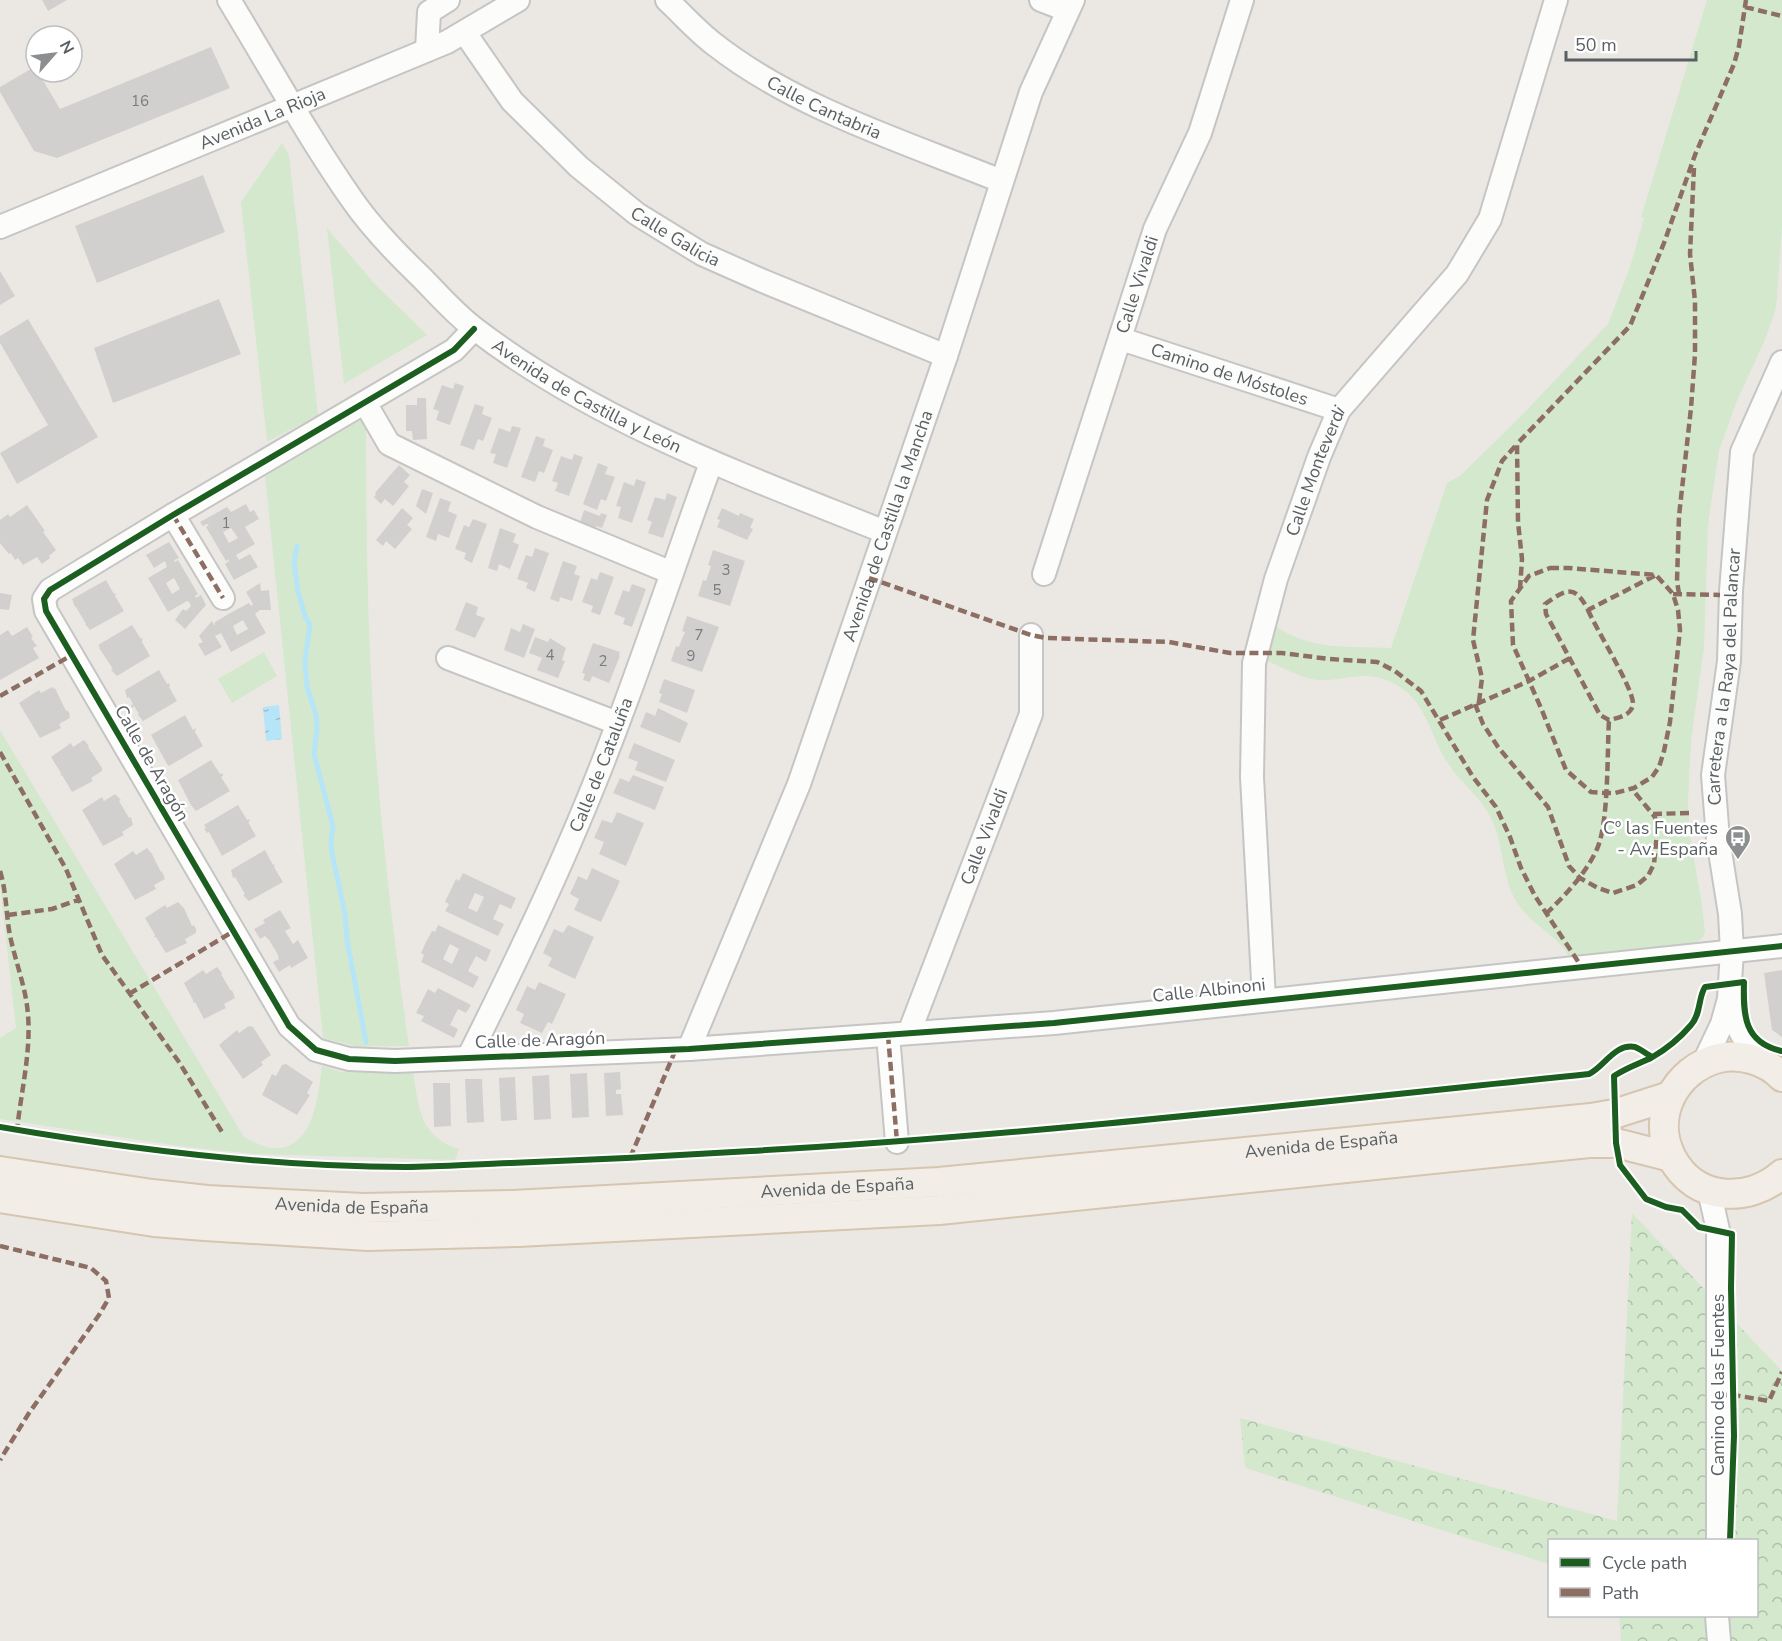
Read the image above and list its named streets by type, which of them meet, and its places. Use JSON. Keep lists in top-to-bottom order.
{
  "streets": {
    "main road": ["Avenida de España"],
    "street": [
      "Calle Cantabria",
      "Avenida La Rioja",
      "Calle Galicia",
      "Calle Vivaldi",
      "Camino de Móstoles",
      "Avenida de Castilla y León",
      "Calle Monteverdi",
      "Avenida de Castilla la Mancha",
      "Carretera a la Raya del Palancar",
      "Calle de Aragón",
      "Calle de Cataluña",
      "Calle Albinoni",
      "Camino de las Fuentes"
    ]
  },
  "crossings": [
    ["Calle Cantabria", "Avenida de Castilla la Mancha"],
    ["Avenida La Rioja", "Calle Galicia"],
    ["Avenida La Rioja", "Avenida de Castilla y León"],
    ["Calle Galicia", "Avenida de Castilla la Mancha"],
    ["Calle Vivaldi", "Camino de Móstoles"],
    ["Calle Vivaldi", "Calle Albinoni"],
    ["Camino de Móstoles", "Calle Monteverdi"],
    ["Avenida de Castilla y León", "Avenida de Castilla la Mancha"],
    ["Avenida de Castilla y León", "Calle de Aragón"],
    ["Avenida de Castilla y León", "Calle de Cataluña"],
    ["Calle Monteverdi", "Calle Albinoni"],
    ["Avenida de Castilla la Mancha", "Calle de Aragón"],
    ["Avenida de Castilla la Mancha", "Calle Albinoni"],
    ["Carretera a la Raya del Palancar", "Calle Albinoni"],
    ["Calle de Aragón", "Calle de Cataluña"],
    ["Calle de Aragón", "Calle Albinoni"]
  ],
  "places": {
    "bus stop": ["Cº las Fuentes - Av. España"]
  },
  "house_numbers": [
    "16",
    "1",
    "3",
    "5",
    "7",
    "4",
    "9",
    "2"
  ],
  "legend": ["Cycle path", "Path"],
  "scale_bar": "50 m",
  "north": "top right"
}
